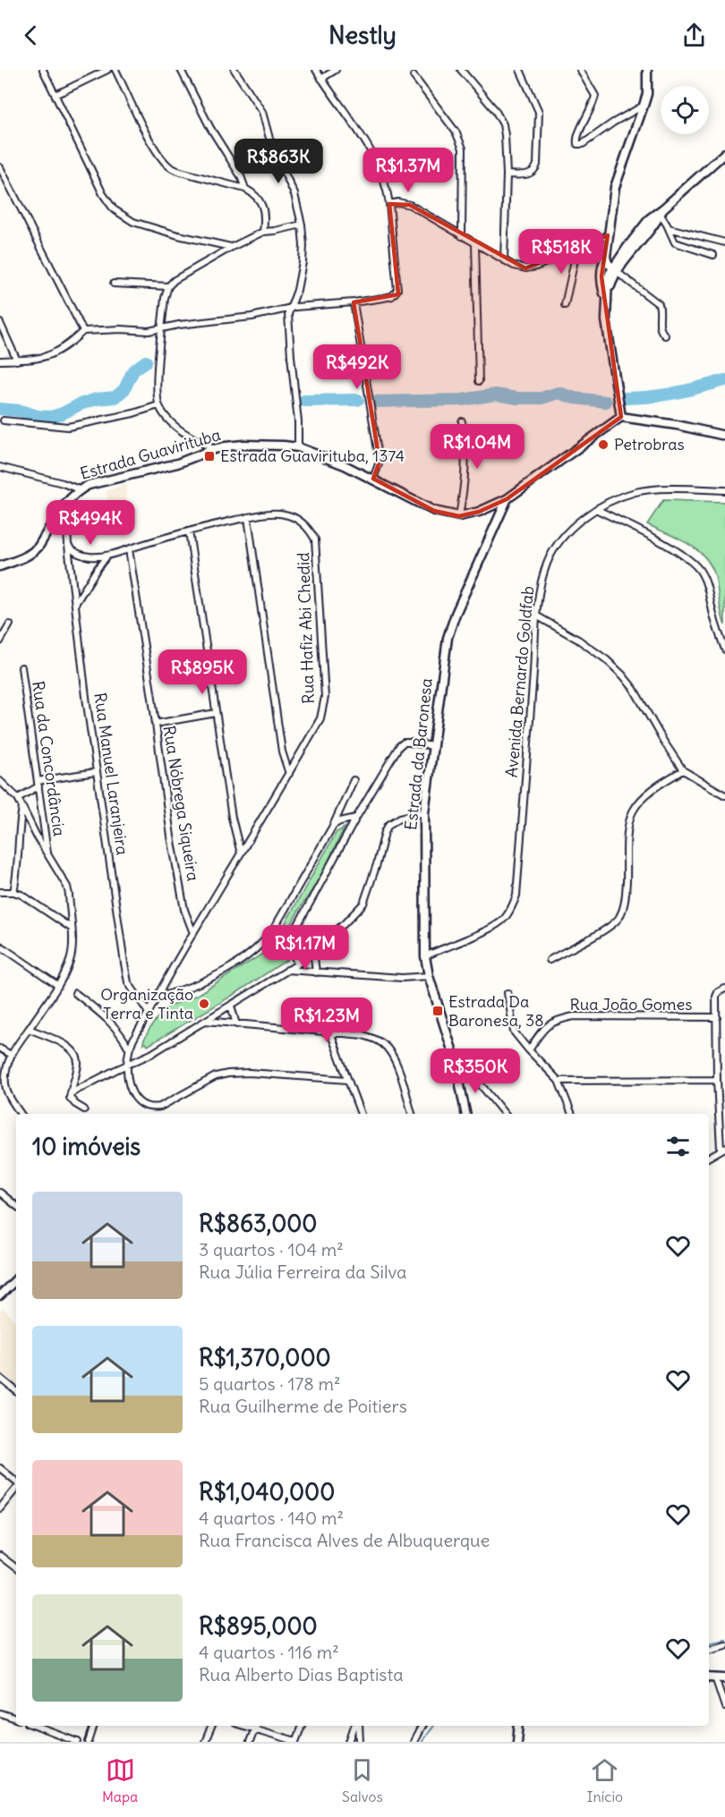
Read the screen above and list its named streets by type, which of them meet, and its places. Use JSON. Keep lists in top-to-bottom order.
{
  "streets": {
    "main road": ["Estrada Guavirituba", "Estrada da Baronesa"],
    "street": [
      "Rua Hafiz Abi Chedid",
      "Avenida Bernardo Goldfab",
      "Rua da Concordância",
      "Rua Manuel Laranjeira",
      "Rua Nóbrega Siqueira",
      "Rua João Gomes"
    ]
  },
  "crossings": [
    ["Estrada Guavirituba", "Estrada da Baronesa"],
    ["Estrada Guavirituba", "Rua Manuel Laranjeira"],
    ["Rua Hafiz Abi Chedid", "Rua Manuel Laranjeira"],
    ["Rua Hafiz Abi Chedid", "Rua Nóbrega Siqueira"],
    ["Avenida Bernardo Goldfab", "Estrada da Baronesa"]
  ],
  "places": {
    "other": ["Petrobras", "Organização Terra e Tinta"],
    "transit": ["Estrada Guavirituba, 1374", "Estrada Da Baronesa, 38"]
  },
  "page": {
    "header": "Nestly",
    "price": [
      "R$863K",
      "R$1.37M",
      "R$518K",
      "R$492K",
      "R$1.04M",
      "R$494K",
      "R$895K",
      "R$1.17M",
      "R$1.23M",
      "R$350K"
    ],
    "heading": "10 imóveis",
    "list": [
      {
        "name": "R$863,000",
        "note": "3 quartos · 104 m² · Rua Júlia Ferreira da Silva"
      },
      {
        "name": "R$1,370,000",
        "note": "5 quartos · 178 m² · Rua Guilherme de Poitiers"
      },
      {
        "name": "R$1,040,000",
        "note": "4 quartos · 140 m² · Rua Francisca Alves de Albuquerque"
      },
      {
        "name": "R$895,000",
        "note": "4 quartos · 116 m² · Rua Alberto Dias Baptista"
      }
    ],
    "tabs": ["Mapa", "Salvos", "Início"]
  }
}
